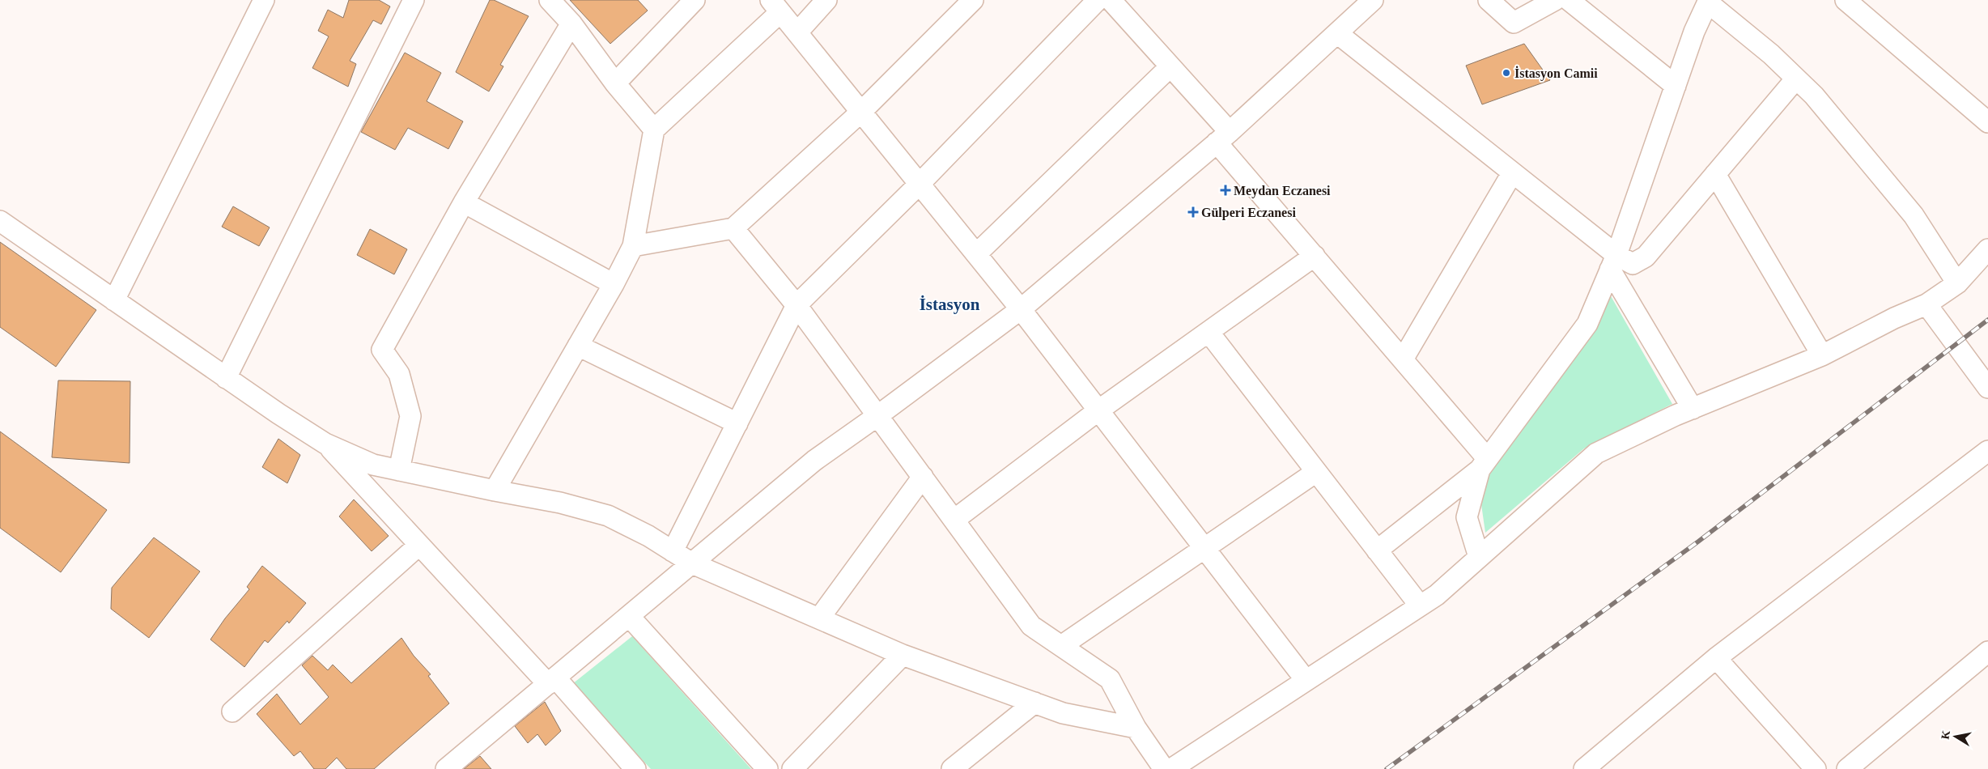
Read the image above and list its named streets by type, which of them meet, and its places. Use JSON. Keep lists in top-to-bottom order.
{
  "districts": ["İstasyon"],
  "places": {
    "other": ["İstasyon Camii"],
    "health": ["Meydan Eczanesi", "Gülperi Eczanesi"]
  },
  "north": "left"
}
